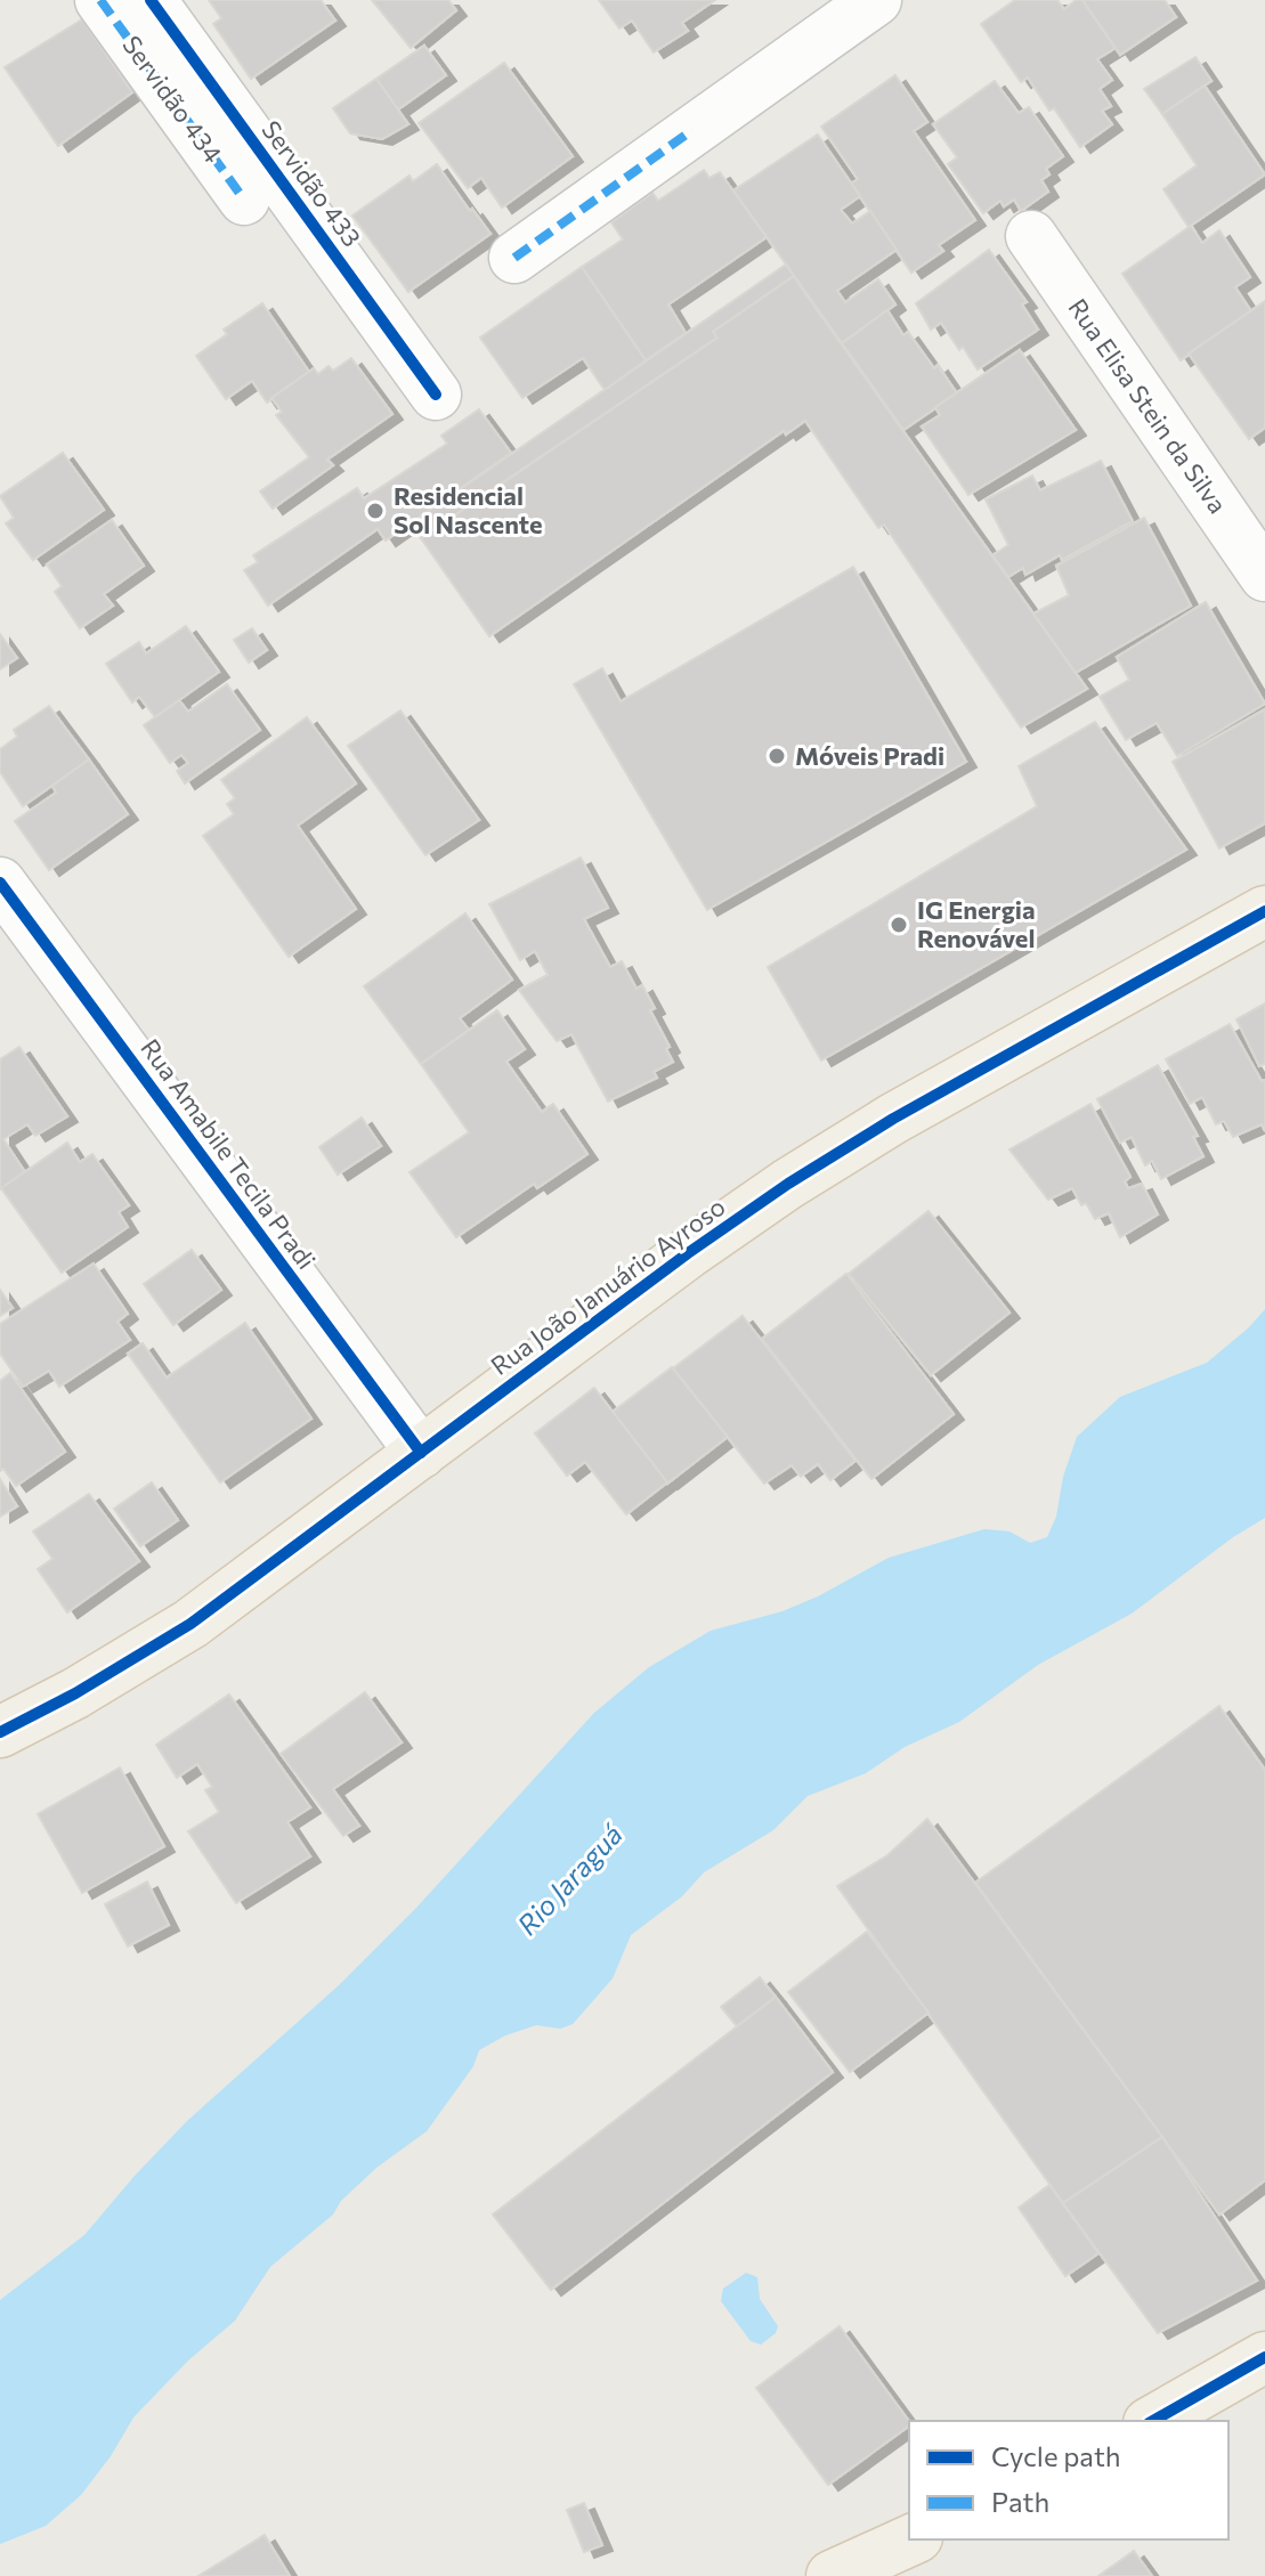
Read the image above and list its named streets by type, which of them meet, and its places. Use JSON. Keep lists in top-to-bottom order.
{
  "streets": {
    "main road": ["Rua João Januário Ayroso"],
    "street": [
      "Servidão 434",
      "Servidão 433",
      "Rua Elisa Stein da Silva",
      "Rua Amabile Tecila Pradi"
    ]
  },
  "crossings": [
    ["Rua Amabile Tecila Pradi", "Rua João Januário Ayroso"]
  ],
  "water": ["Rio Jaraguá"],
  "places": ["Residencial Sol Nascente", "Móveis Pradi", "IG Energia Renovável"],
  "legend": ["Cycle path", "Path"]
}
